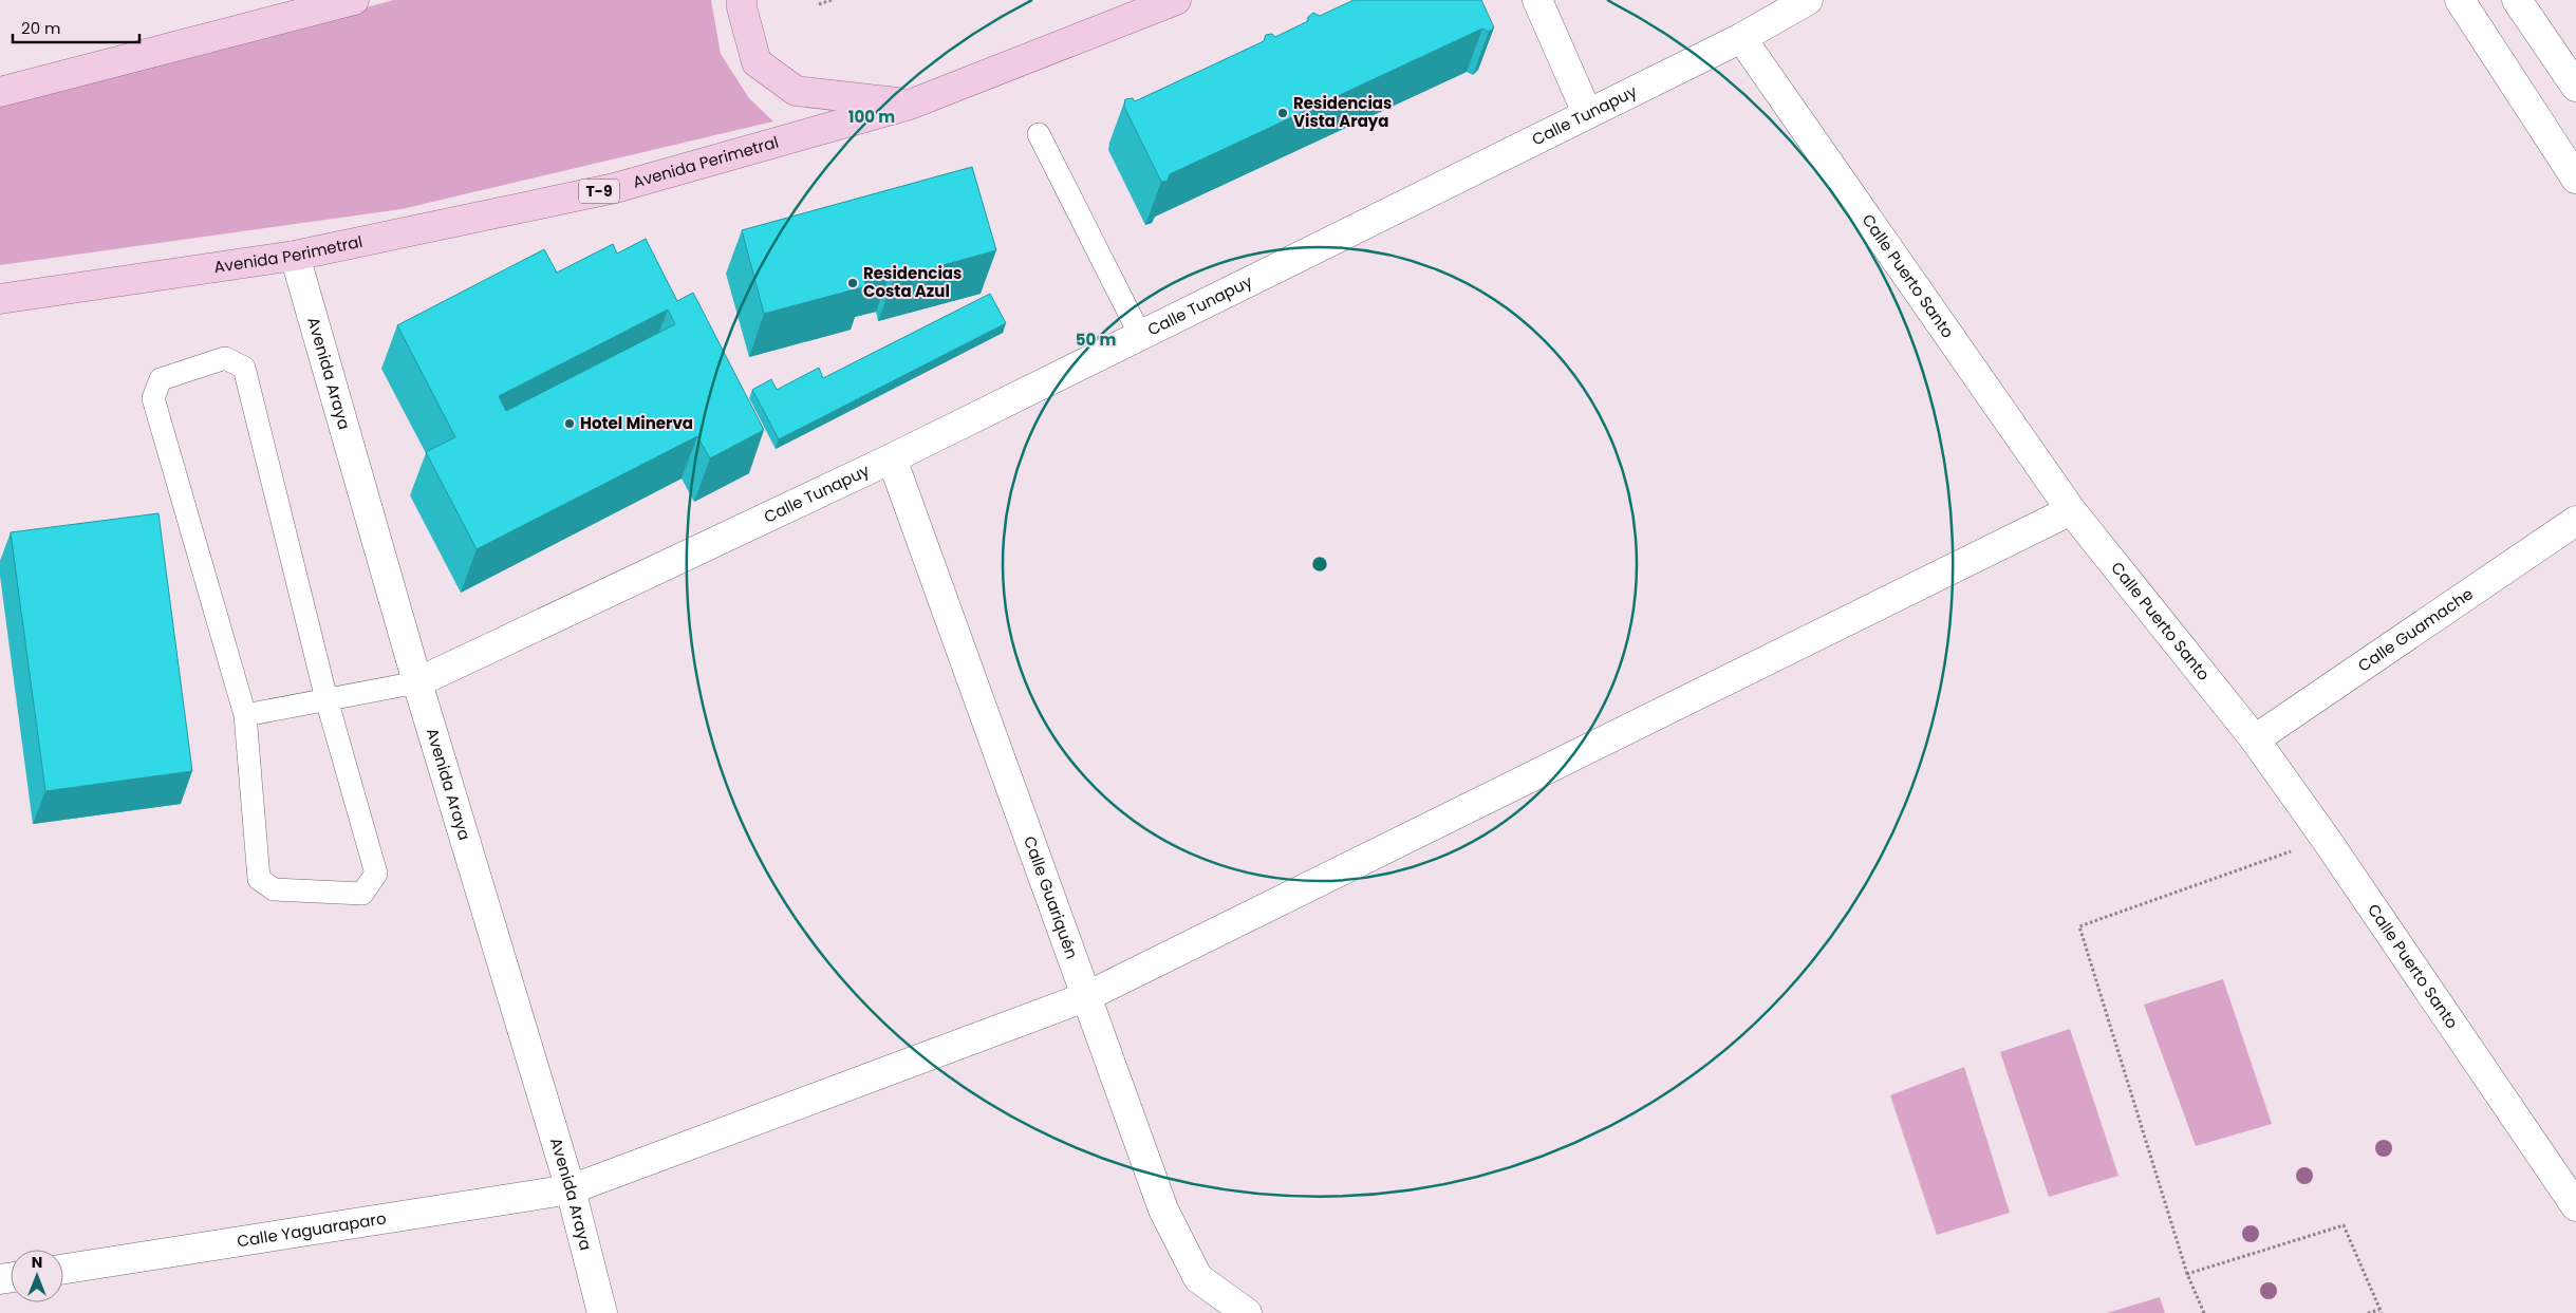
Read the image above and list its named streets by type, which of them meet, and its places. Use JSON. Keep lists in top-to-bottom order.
{
  "streets": {
    "main road": ["Avenida Perimetral", "T-9"],
    "street": [
      "Calle Tunapuy",
      "Calle Puerto Santo",
      "Avenida Araya",
      "Calle Guamache",
      "Calle Guariquén",
      "Calle Yaguaraparo"
    ]
  },
  "crossings": [
    ["Calle Tunapuy", "Calle Puerto Santo"],
    ["Calle Tunapuy", "Avenida Araya"],
    ["Calle Tunapuy", "Calle Guariquén"],
    ["Avenida Perimetral", "T-9"],
    ["Avenida Perimetral", "Avenida Araya"],
    ["Calle Puerto Santo", "Calle Guamache"],
    ["Calle Puerto Santo", "Calle Yaguaraparo"],
    ["Avenida Araya", "Calle Yaguaraparo"],
    ["Calle Guariquén", "Calle Yaguaraparo"]
  ],
  "places": ["Residencias Vista Araya", "Residencias Costa Azul", "Hotel Minerva"],
  "scale_bar": "20 m",
  "north": "top",
  "rings": ["100 m", "50 m"]
}
